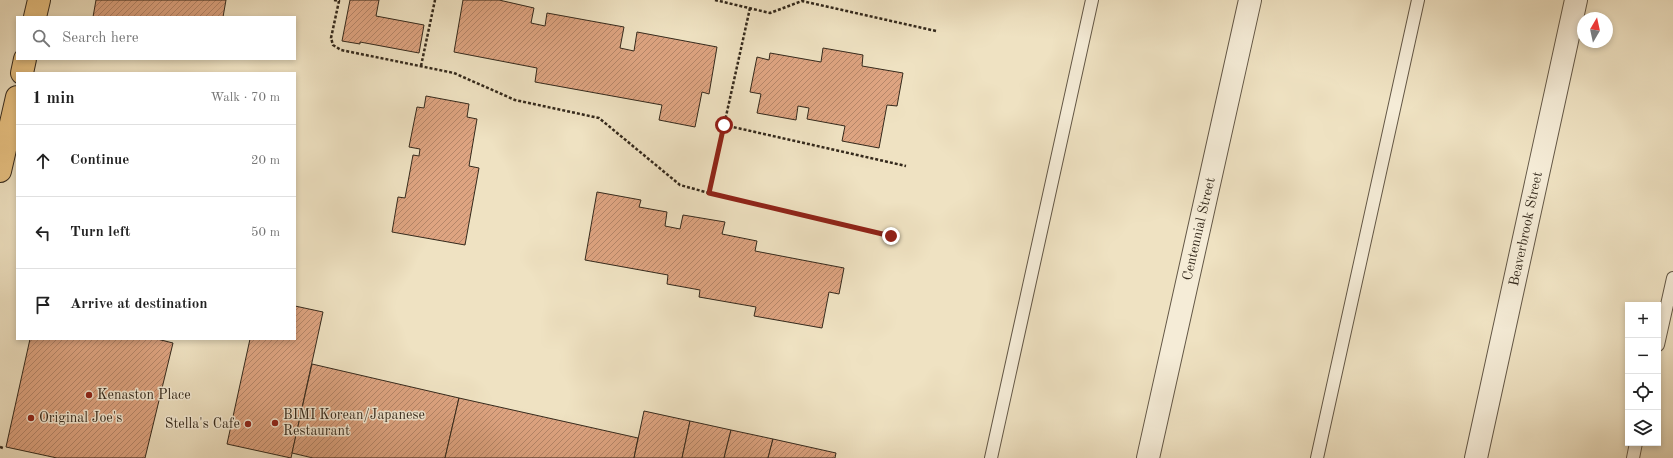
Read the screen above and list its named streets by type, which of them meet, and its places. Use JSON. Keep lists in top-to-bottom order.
{
  "streets": {
    "street": ["Centennial Street", "Beaverbrook Street"]
  },
  "places": [
    "Kenaston Place",
    "Original Joe's",
    "BIMI Korean/Japanese Restaurant",
    "Stella's Cafe"
  ],
  "north": "top",
  "page": {
    "search": "Search here",
    "heading": ["1 min", "Walk · 70 m"],
    "list": [
      ["Continue", "20 m"],
      ["Turn left", "50 m"],
      "Arrive at destination"
    ],
    "map_buttons": ["+", "−"]
  }
}
